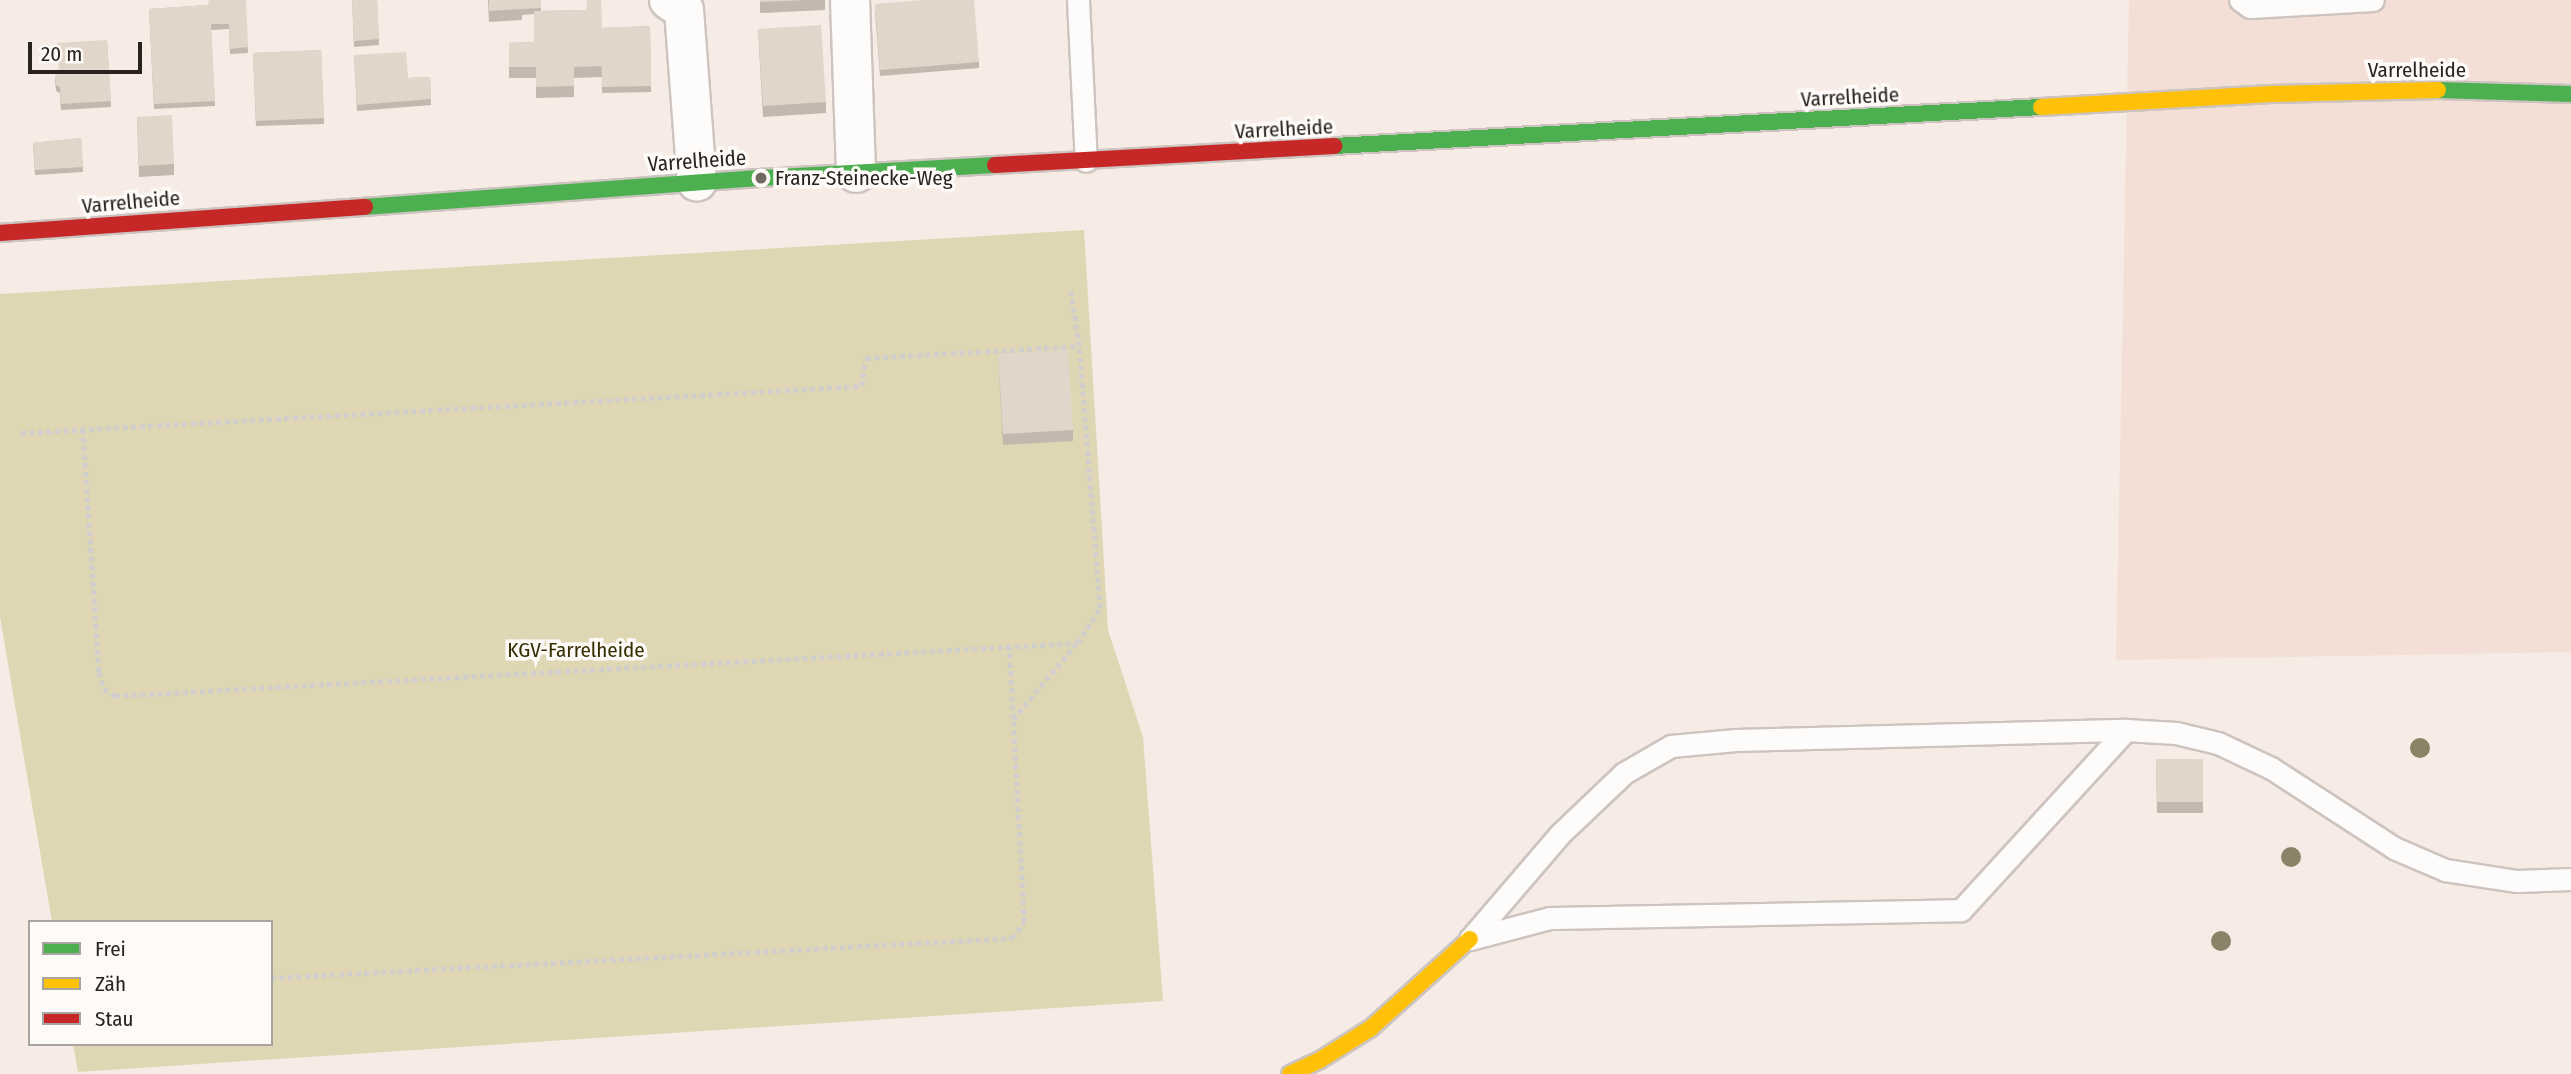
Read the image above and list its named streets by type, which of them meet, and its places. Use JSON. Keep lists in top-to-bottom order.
{
  "streets": {
    "main road": ["Varrelheide"]
  },
  "parks": ["KGV-Farrelheide"],
  "places": ["Franz-Steinecke-Weg"],
  "legend": ["Frei", "Zäh", "Stau"],
  "scale_bar": "20 m"
}
